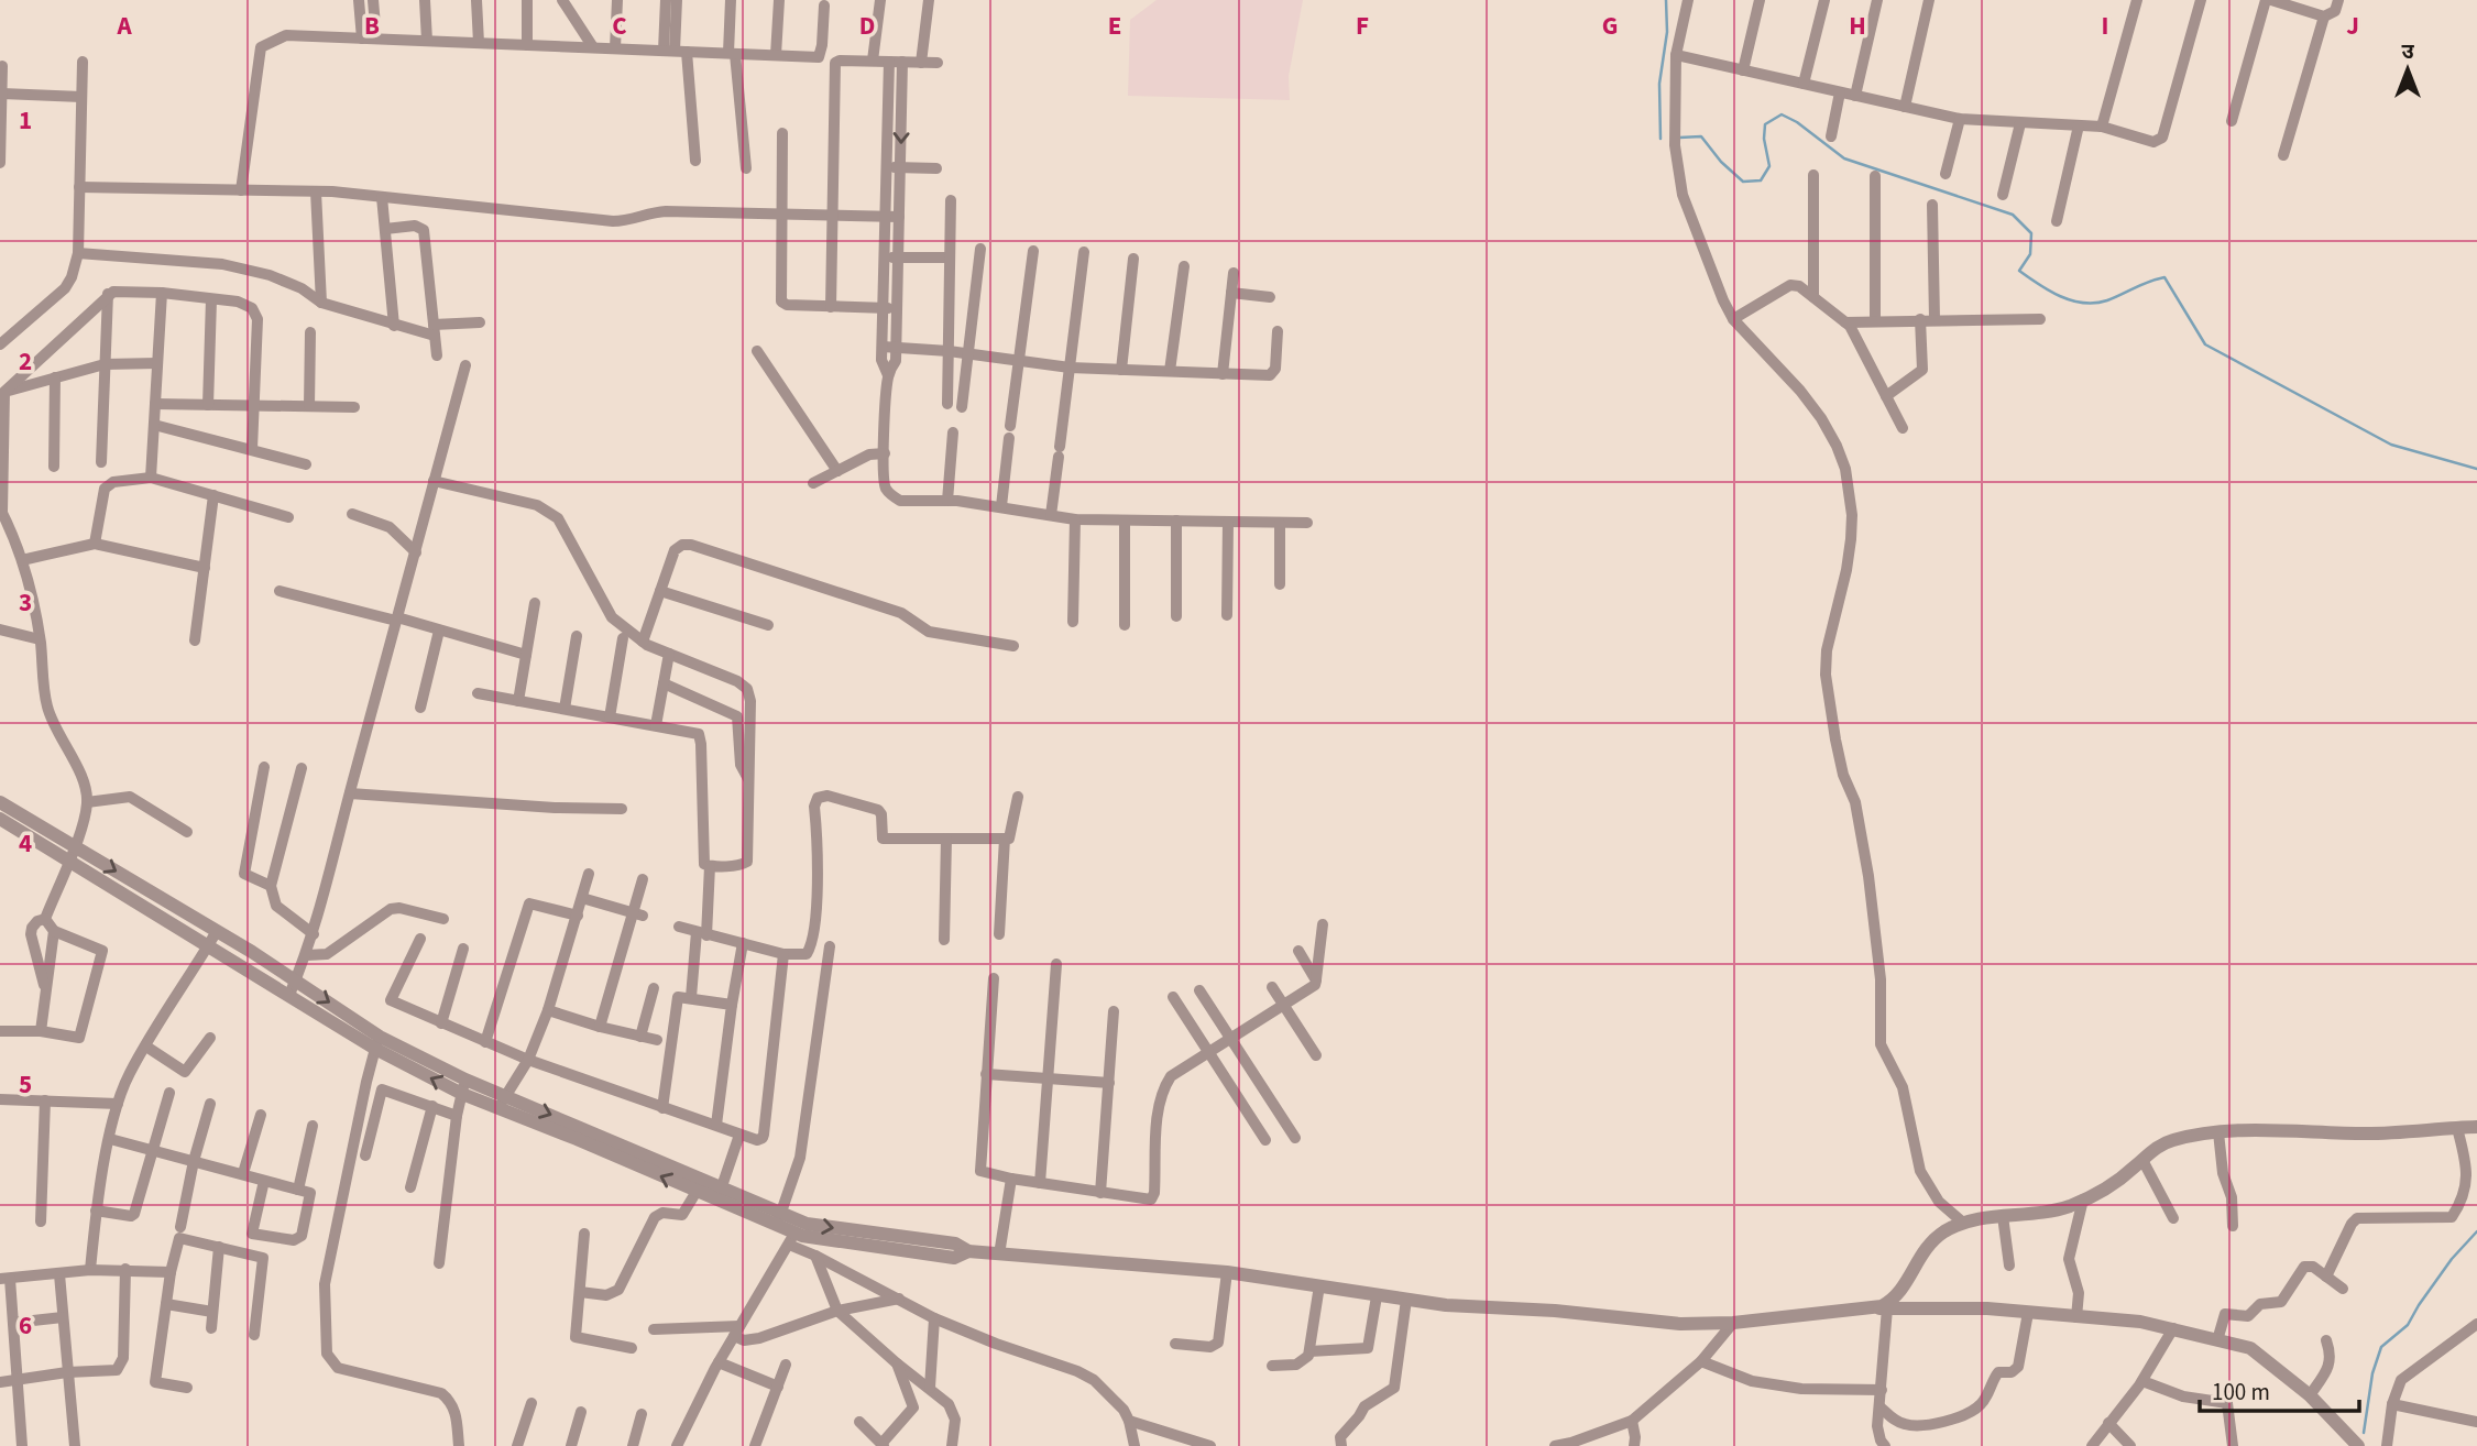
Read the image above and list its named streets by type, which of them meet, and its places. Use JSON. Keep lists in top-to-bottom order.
{
  "scale_bar": "100 m",
  "north": "top",
  "grid": {
    "columns": [
      "A",
      "B",
      "C",
      "D",
      "E",
      "F",
      "G",
      "H",
      "I",
      "J"
    ],
    "rows": [
      "1",
      "2",
      "3",
      "4",
      "5",
      "6"
    ]
  }
}
